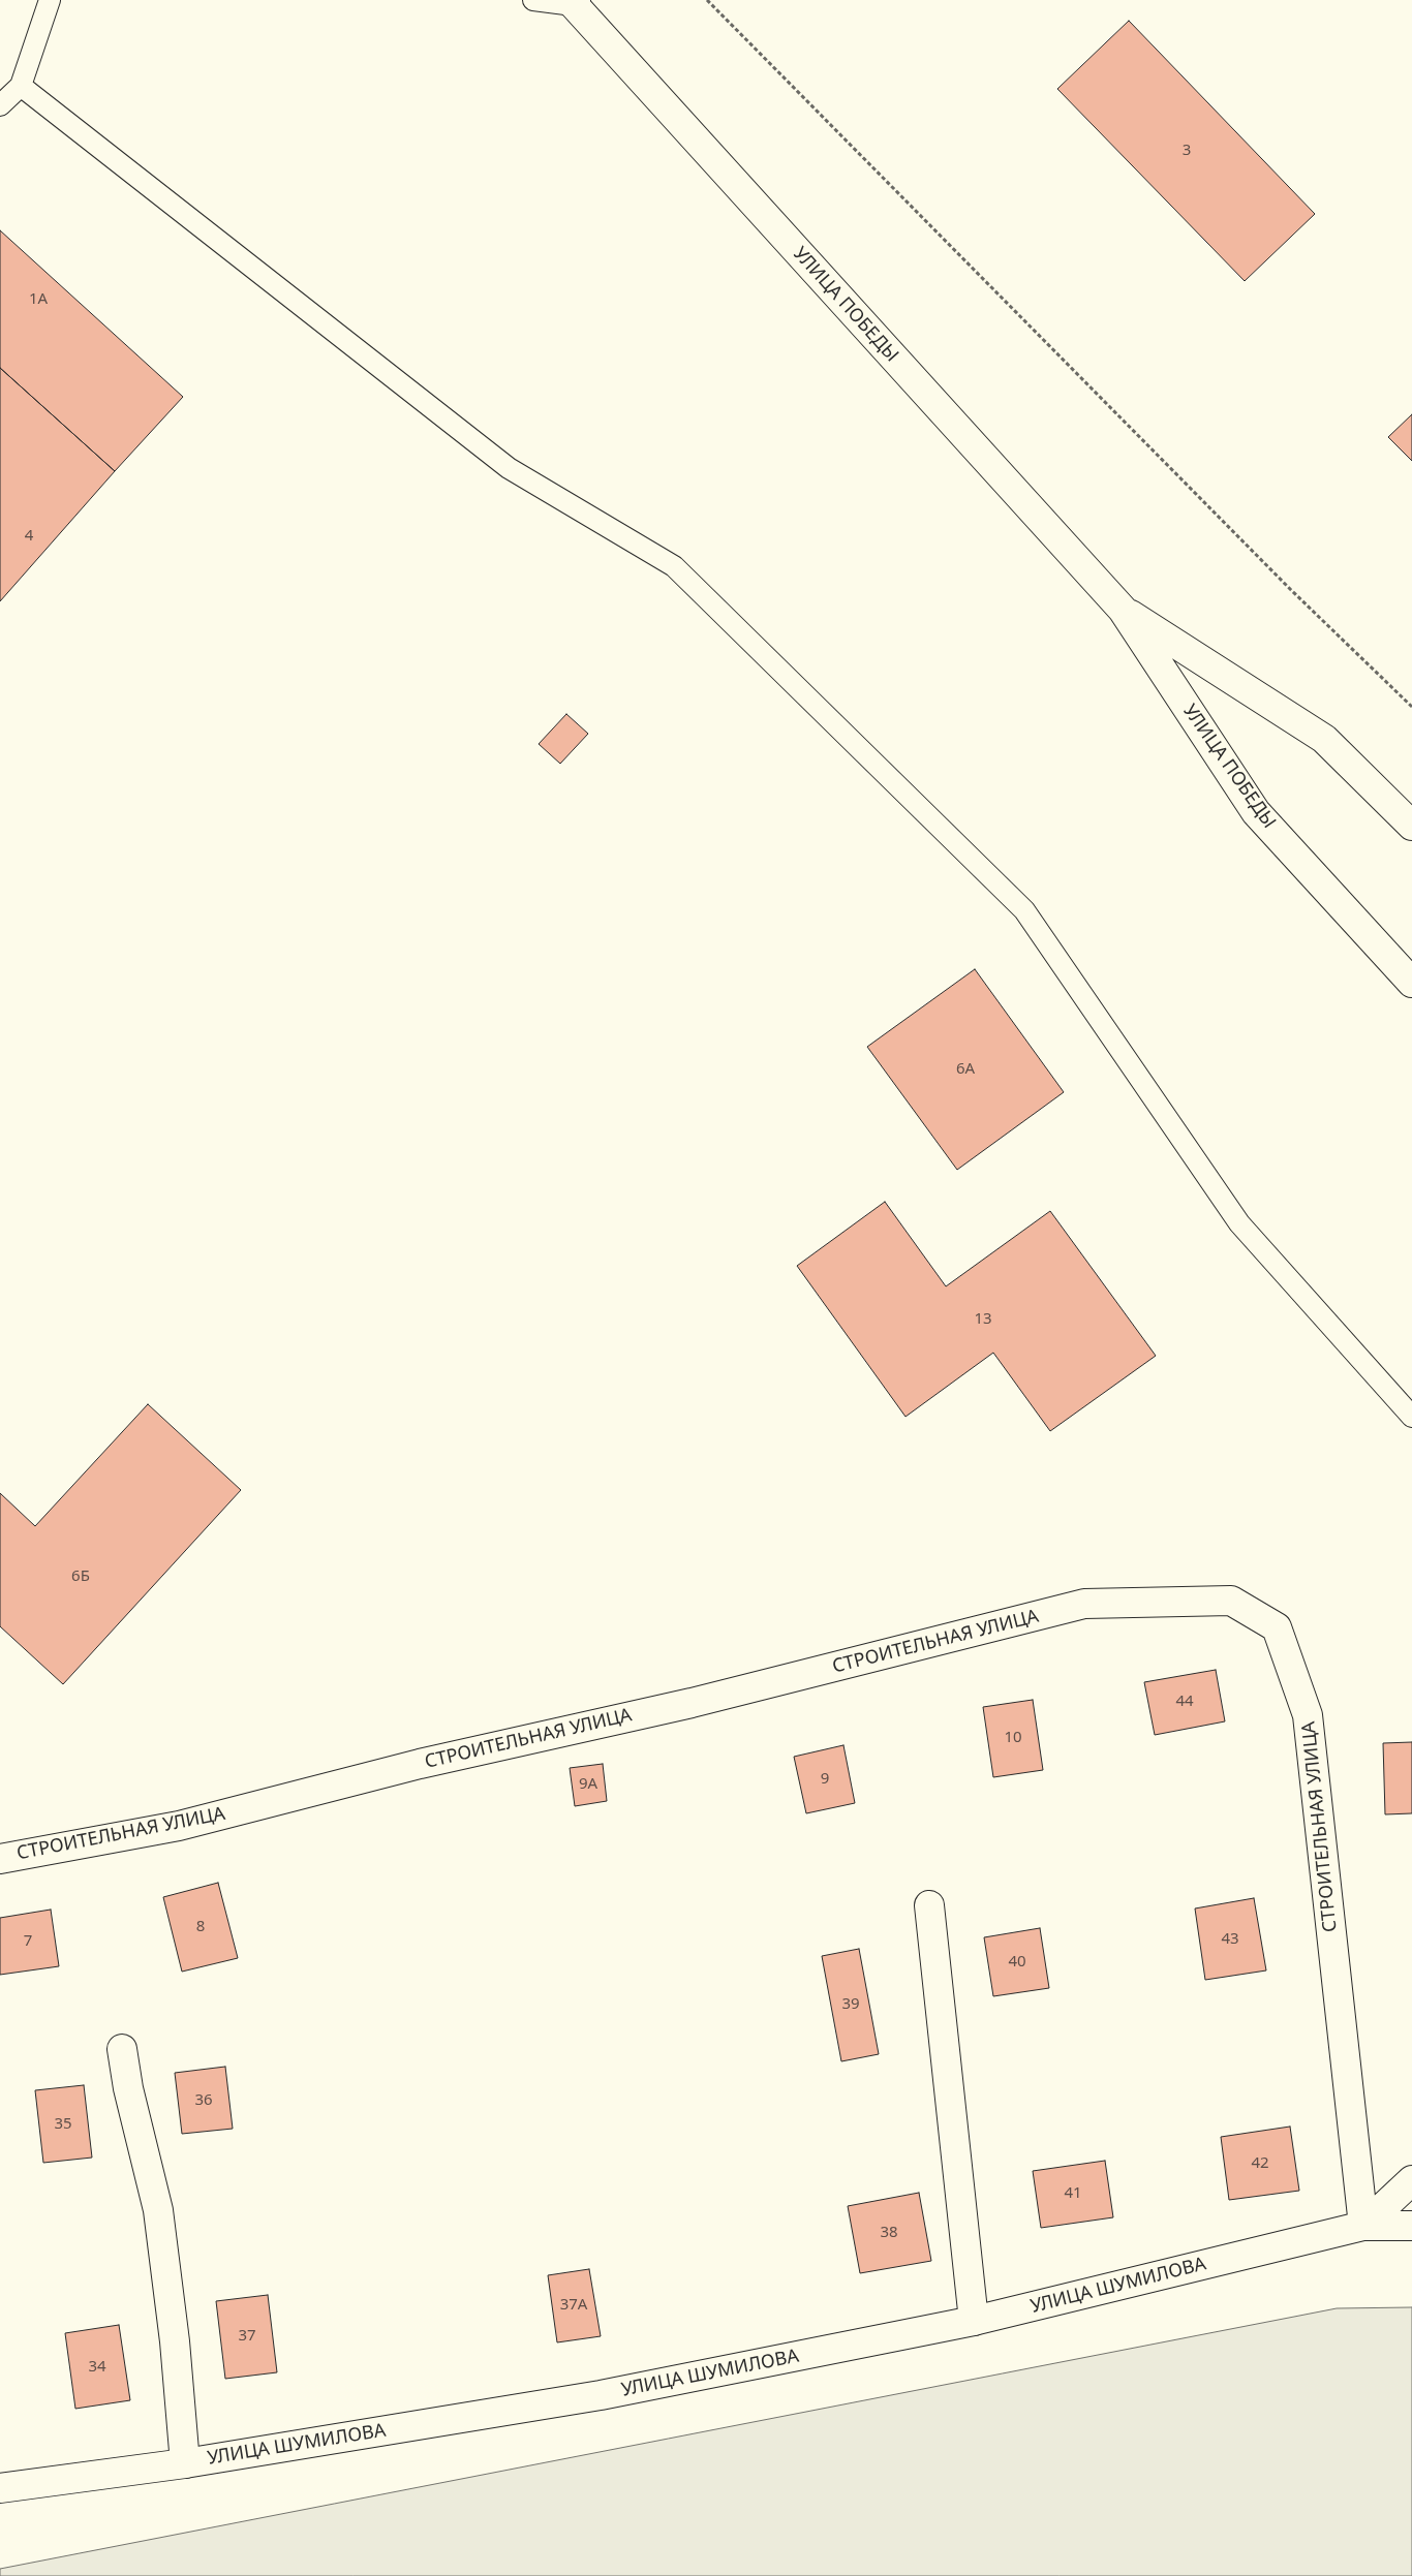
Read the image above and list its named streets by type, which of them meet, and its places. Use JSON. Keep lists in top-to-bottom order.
{
  "streets": {
    "main road": ["УЛИЦА ПОБЕДЫ", "СТРОИТЕЛЬНАЯ УЛИЦА", "УЛИЦА ШУМИЛОВА"]
  },
  "crossings": [
    ["СТРОИТЕЛЬНАЯ УЛИЦА", "УЛИЦА ШУМИЛОВА"]
  ],
  "house_numbers": [
    "3",
    "1А",
    "4",
    "6А",
    "13",
    "6Б",
    "44",
    "10",
    "9",
    "9А",
    "8",
    "43",
    "7",
    "40",
    "39",
    "36",
    "35",
    "42",
    "41",
    "38",
    "37А",
    "37",
    "34"
  ]
}
